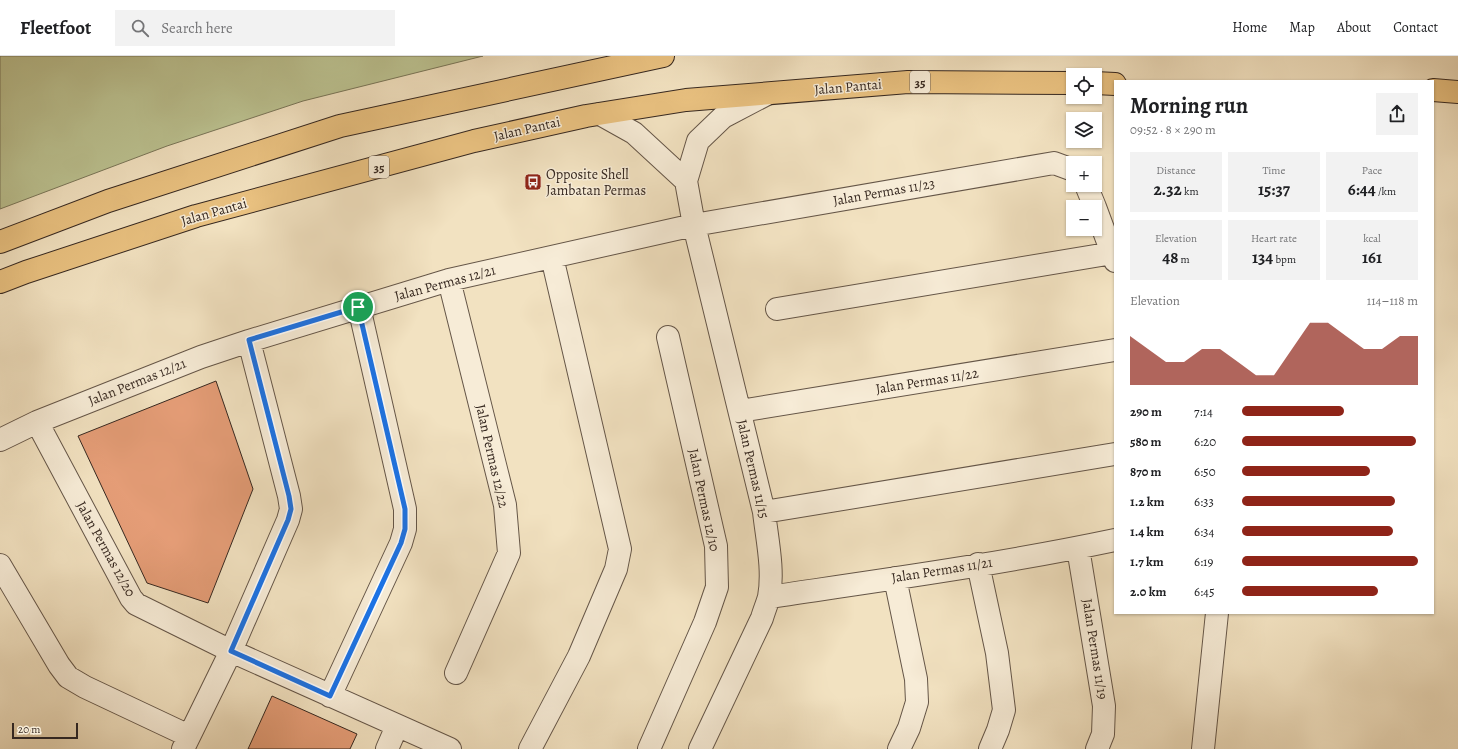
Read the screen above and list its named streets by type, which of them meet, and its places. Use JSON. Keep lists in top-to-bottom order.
{
  "streets": {
    "highway": ["35", "Jalan Pantai"],
    "street": [
      "Jalan Permas 11/23",
      "Jalan Permas 12/21",
      "Jalan Permas 11/22",
      "Jalan Permas 12/22",
      "Jalan Permas 11/15",
      "Jalan Permas 12/10",
      "Jalan Permas 12/20",
      "Jalan Permas 11/21",
      "Jalan Permas 11/19"
    ]
  },
  "crossings": [
    ["Jalan Pantai", "Jalan Permas 11/15"],
    ["Jalan Permas 11/23", "Jalan Permas 12/21"],
    ["Jalan Permas 11/23", "Jalan Permas 11/15"],
    ["Jalan Permas 12/21", "Jalan Permas 12/22"],
    ["Jalan Permas 12/21", "Jalan Permas 11/15"],
    ["Jalan Permas 12/21", "Jalan Permas 12/20"],
    ["Jalan Permas 11/22", "Jalan Permas 11/15"],
    ["Jalan Permas 11/15", "Jalan Permas 11/21"],
    ["Jalan Permas 11/21", "Jalan Permas 11/19"]
  ],
  "places": {
    "bus stop": ["Opposite Shell Jambatan Permas"]
  },
  "scale_bar": "20 m",
  "page": {
    "header": "Fleetfoot",
    "search": "Search here",
    "nav": [
      "Home",
      "Map",
      "About",
      "Contact"
    ],
    "map_buttons": ["+", "−"],
    "heading": ["Morning run", "09:52 · 8 × 290 m"],
    "stats": [
      ["Distance", "2.32 km"],
      ["Time", "15:37"],
      ["Pace", "6:44 /km"],
      ["Elevation", "48 m"],
      ["Heart rate", "134 bpm"],
      ["kcal", "161"]
    ],
    "chart": ["Elevation", "114–118 m"],
    "list": [
      {
        "name": "290 m",
        "note": "7:14"
      },
      {
        "name": "580 m",
        "note": "6:20"
      },
      {
        "name": "870 m",
        "note": "6:50"
      },
      {
        "name": "1.2 km",
        "note": "6:33"
      },
      {
        "name": "1.4 km",
        "note": "6:34"
      },
      {
        "name": "1.7 km",
        "note": "6:19"
      },
      {
        "name": "2.0 km",
        "note": "6:45"
      }
    ],
    "scale": "20 m"
  }
}
